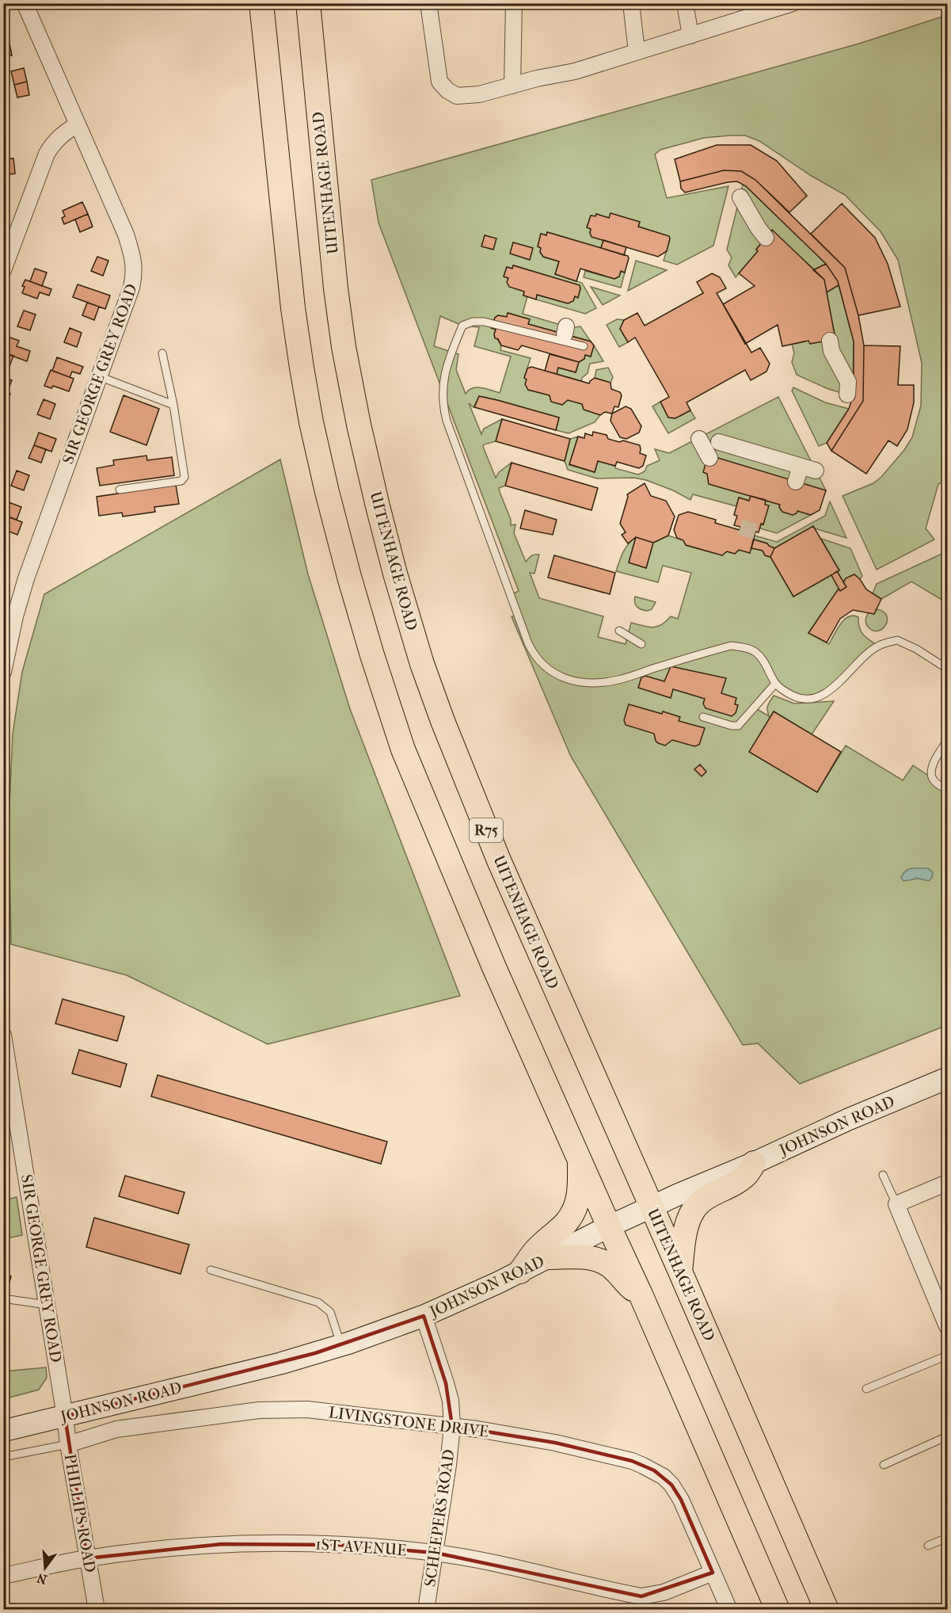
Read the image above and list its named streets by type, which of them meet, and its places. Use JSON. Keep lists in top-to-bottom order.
{
  "streets": {
    "main road": ["UITENHAGE ROAD", "R75"],
    "street": [
      "SIR GEORGE GREY ROAD",
      "JOHNSON ROAD",
      "LIVINGSTONE DRIVE",
      "PHILLIPS ROAD",
      "SCHEEPERS ROAD",
      "1ST AVENUE"
    ]
  },
  "crossings": [
    ["UITENHAGE ROAD", "JOHNSON ROAD"],
    ["SIR GEORGE GREY ROAD", "JOHNSON ROAD"],
    ["SIR GEORGE GREY ROAD", "PHILLIPS ROAD"],
    ["JOHNSON ROAD", "PHILLIPS ROAD"],
    ["JOHNSON ROAD", "SCHEEPERS ROAD"],
    ["LIVINGSTONE DRIVE", "PHILLIPS ROAD"],
    ["LIVINGSTONE DRIVE", "SCHEEPERS ROAD"],
    ["LIVINGSTONE DRIVE", "1ST AVENUE"],
    ["PHILLIPS ROAD", "1ST AVENUE"],
    ["SCHEEPERS ROAD", "1ST AVENUE"]
  ],
  "north": "bottom"
}
